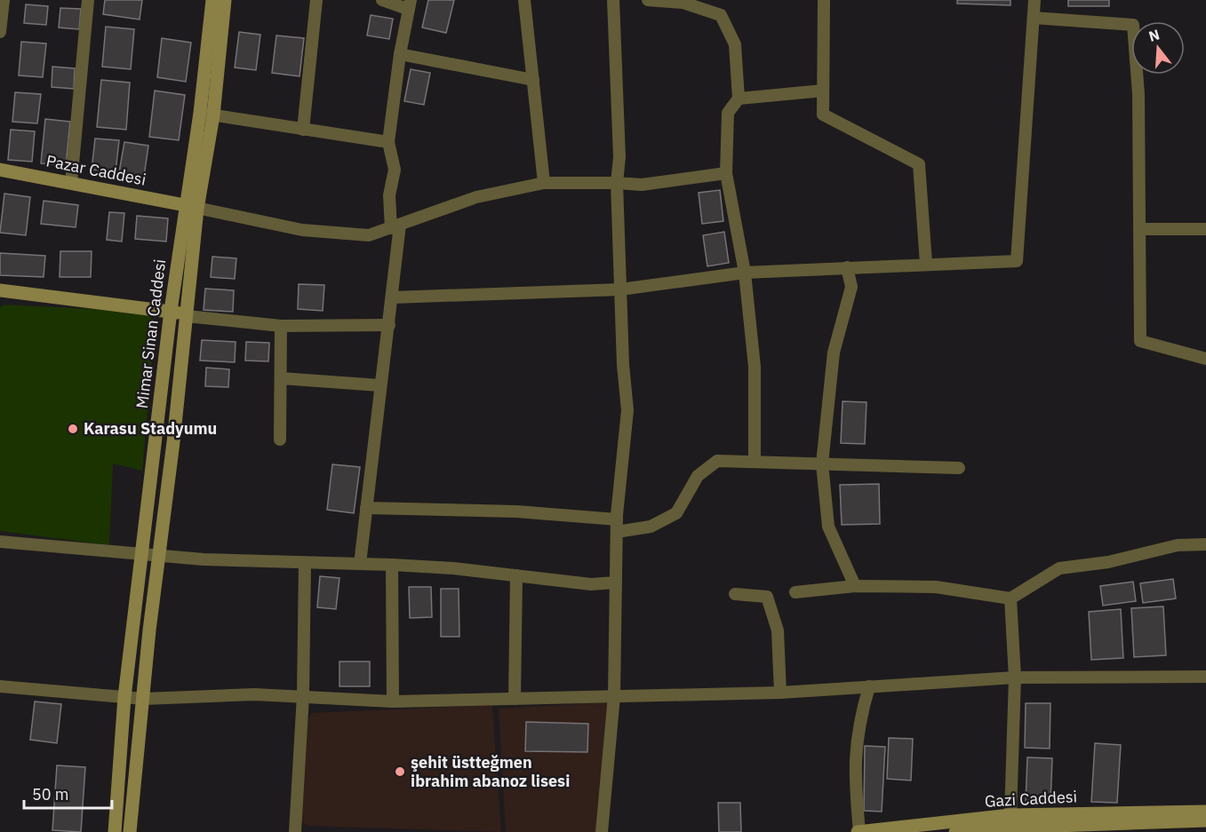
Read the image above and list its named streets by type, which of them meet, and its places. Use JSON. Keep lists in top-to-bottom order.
{
  "streets": {
    "main road": ["Pazar Caddesi", "Mimar Sinan Caddesi", "Gazi Caddesi"]
  },
  "crossings": [
    ["Pazar Caddesi", "Mimar Sinan Caddesi"]
  ],
  "places": ["Karasu Stadyumu", "şehit üstteğmen ibrahim abanoz lisesi"],
  "scale_bar": "50 m",
  "north": "top"
}
